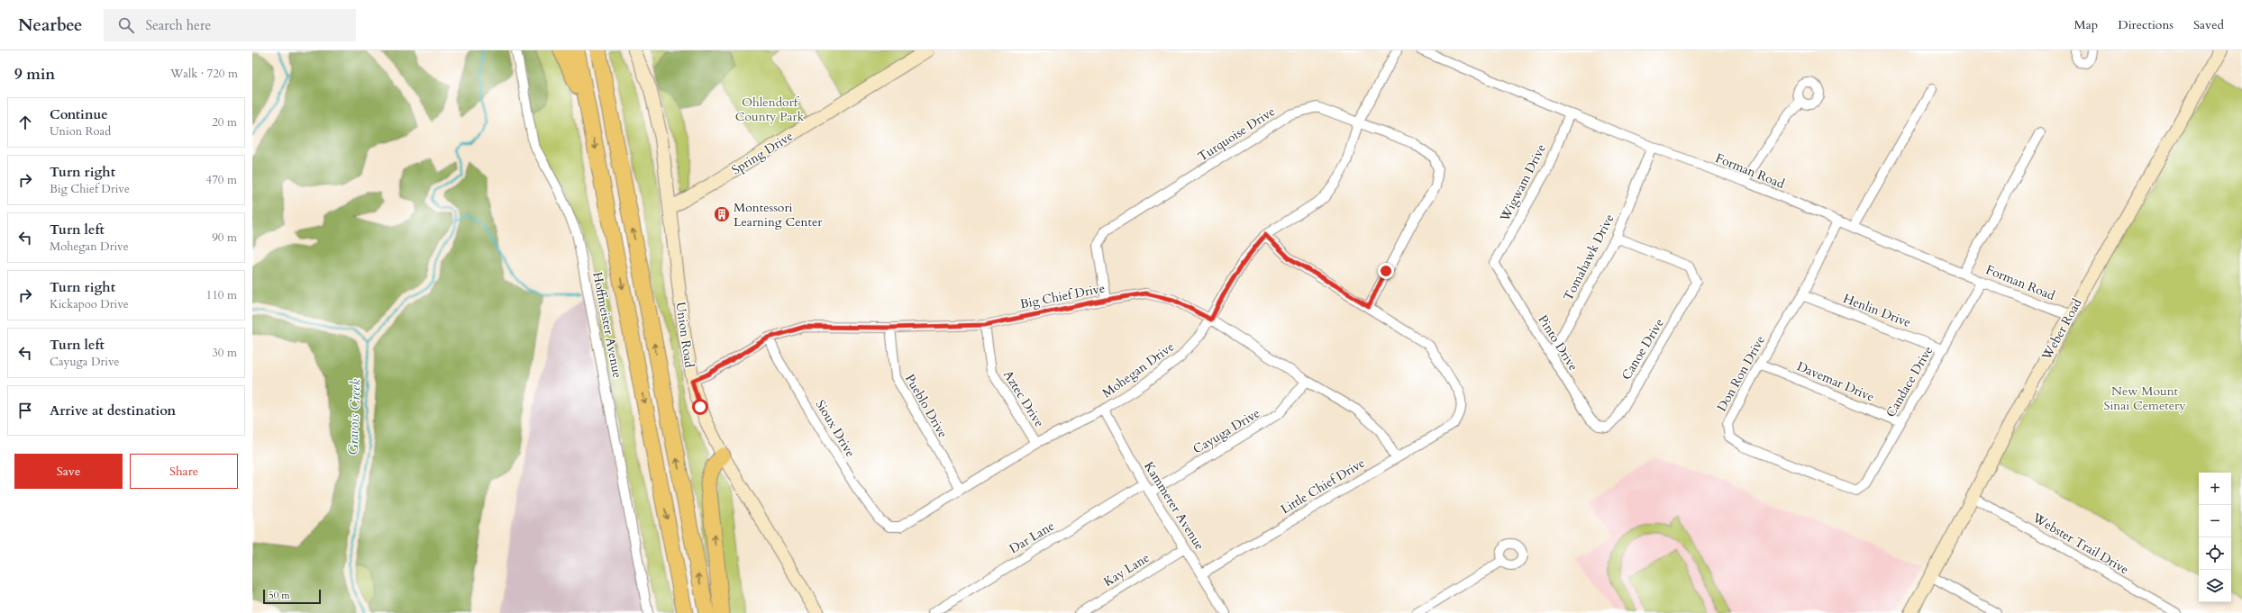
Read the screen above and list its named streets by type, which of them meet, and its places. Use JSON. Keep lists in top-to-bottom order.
{
  "streets": {
    "main road": ["Spring Drive", "Weber Road", "Union Road"],
    "street": [
      "Turquoise Drive",
      "Forman Road",
      "Wigwam Drive",
      "Tomahawk Drive",
      "Big Chief Drive",
      "Henlin Drive",
      "Hoffmeister Avenue",
      "Pinto Drive",
      "Canoe Drive",
      "Mohegan Drive",
      "Don Ron Drive",
      "Davemar Drive",
      "Candace Drive",
      "Aztec Drive",
      "Pueblo Drive",
      "Sioux Drive",
      "Cayuga Drive",
      "Little Chief Drive",
      "Kammerer Avenue",
      "Dar Lane",
      "Webster Trail Drive",
      "Kay Lane"
    ]
  },
  "crossings": [
    ["Turquoise Drive", "Big Chief Drive"],
    ["Turquoise Drive", "Mohegan Drive"],
    ["Turquoise Drive", "Little Chief Drive"],
    ["Spring Drive", "Union Road"],
    ["Forman Road", "Wigwam Drive"],
    ["Forman Road", "Tomahawk Drive"],
    ["Forman Road", "Weber Road"],
    ["Forman Road", "Don Ron Drive"],
    ["Forman Road", "Candace Drive"],
    ["Wigwam Drive", "Pinto Drive"],
    ["Tomahawk Drive", "Pinto Drive"],
    ["Tomahawk Drive", "Canoe Drive"],
    ["Big Chief Drive", "Union Road"],
    ["Big Chief Drive", "Mohegan Drive"],
    ["Big Chief Drive", "Aztec Drive"],
    ["Big Chief Drive", "Pueblo Drive"],
    ["Big Chief Drive", "Sioux Drive"],
    ["Big Chief Drive", "Cayuga Drive"],
    ["Big Chief Drive", "Little Chief Drive"],
    ["Henlin Drive", "Don Ron Drive"],
    ["Henlin Drive", "Candace Drive"],
    ["Weber Road", "Webster Trail Drive"],
    ["Pinto Drive", "Canoe Drive"],
    ["Mohegan Drive", "Aztec Drive"],
    ["Mohegan Drive", "Pueblo Drive"],
    ["Mohegan Drive", "Sioux Drive"],
    ["Mohegan Drive", "Kammerer Avenue"],
    ["Don Ron Drive", "Davemar Drive"],
    ["Don Ron Drive", "Candace Drive"],
    ["Davemar Drive", "Candace Drive"],
    ["Cayuga Drive", "Kammerer Avenue"],
    ["Little Chief Drive", "Kammerer Avenue"],
    ["Kammerer Avenue", "Dar Lane"],
    ["Kammerer Avenue", "Kay Lane"]
  ],
  "water": ["Gravois Creek"],
  "parks": ["Ohlendorf County Park", "New Mount Sinai Cemetery"],
  "places": {
    "building": ["Montessori Learning Center"]
  },
  "scale_bar": "50 m",
  "page": {
    "header": "Nearbee",
    "search": "Search here",
    "nav": ["Map", "Directions", "Saved"],
    "heading": ["9 min", "Walk · 720 m"],
    "list": [
      ["Continue", "Union Road", "20 m"],
      ["Turn right", "Big Chief Drive", "470 m"],
      ["Turn left", "Mohegan Drive", "90 m"],
      ["Turn right", "Kickapoo Drive", "110 m"],
      ["Turn left", "Cayuga Drive", "30 m"],
      "Arrive at destination"
    ],
    "buttons": ["Save", "Share"],
    "map_buttons": ["+", "−"],
    "scale": "50 m"
  }
}
